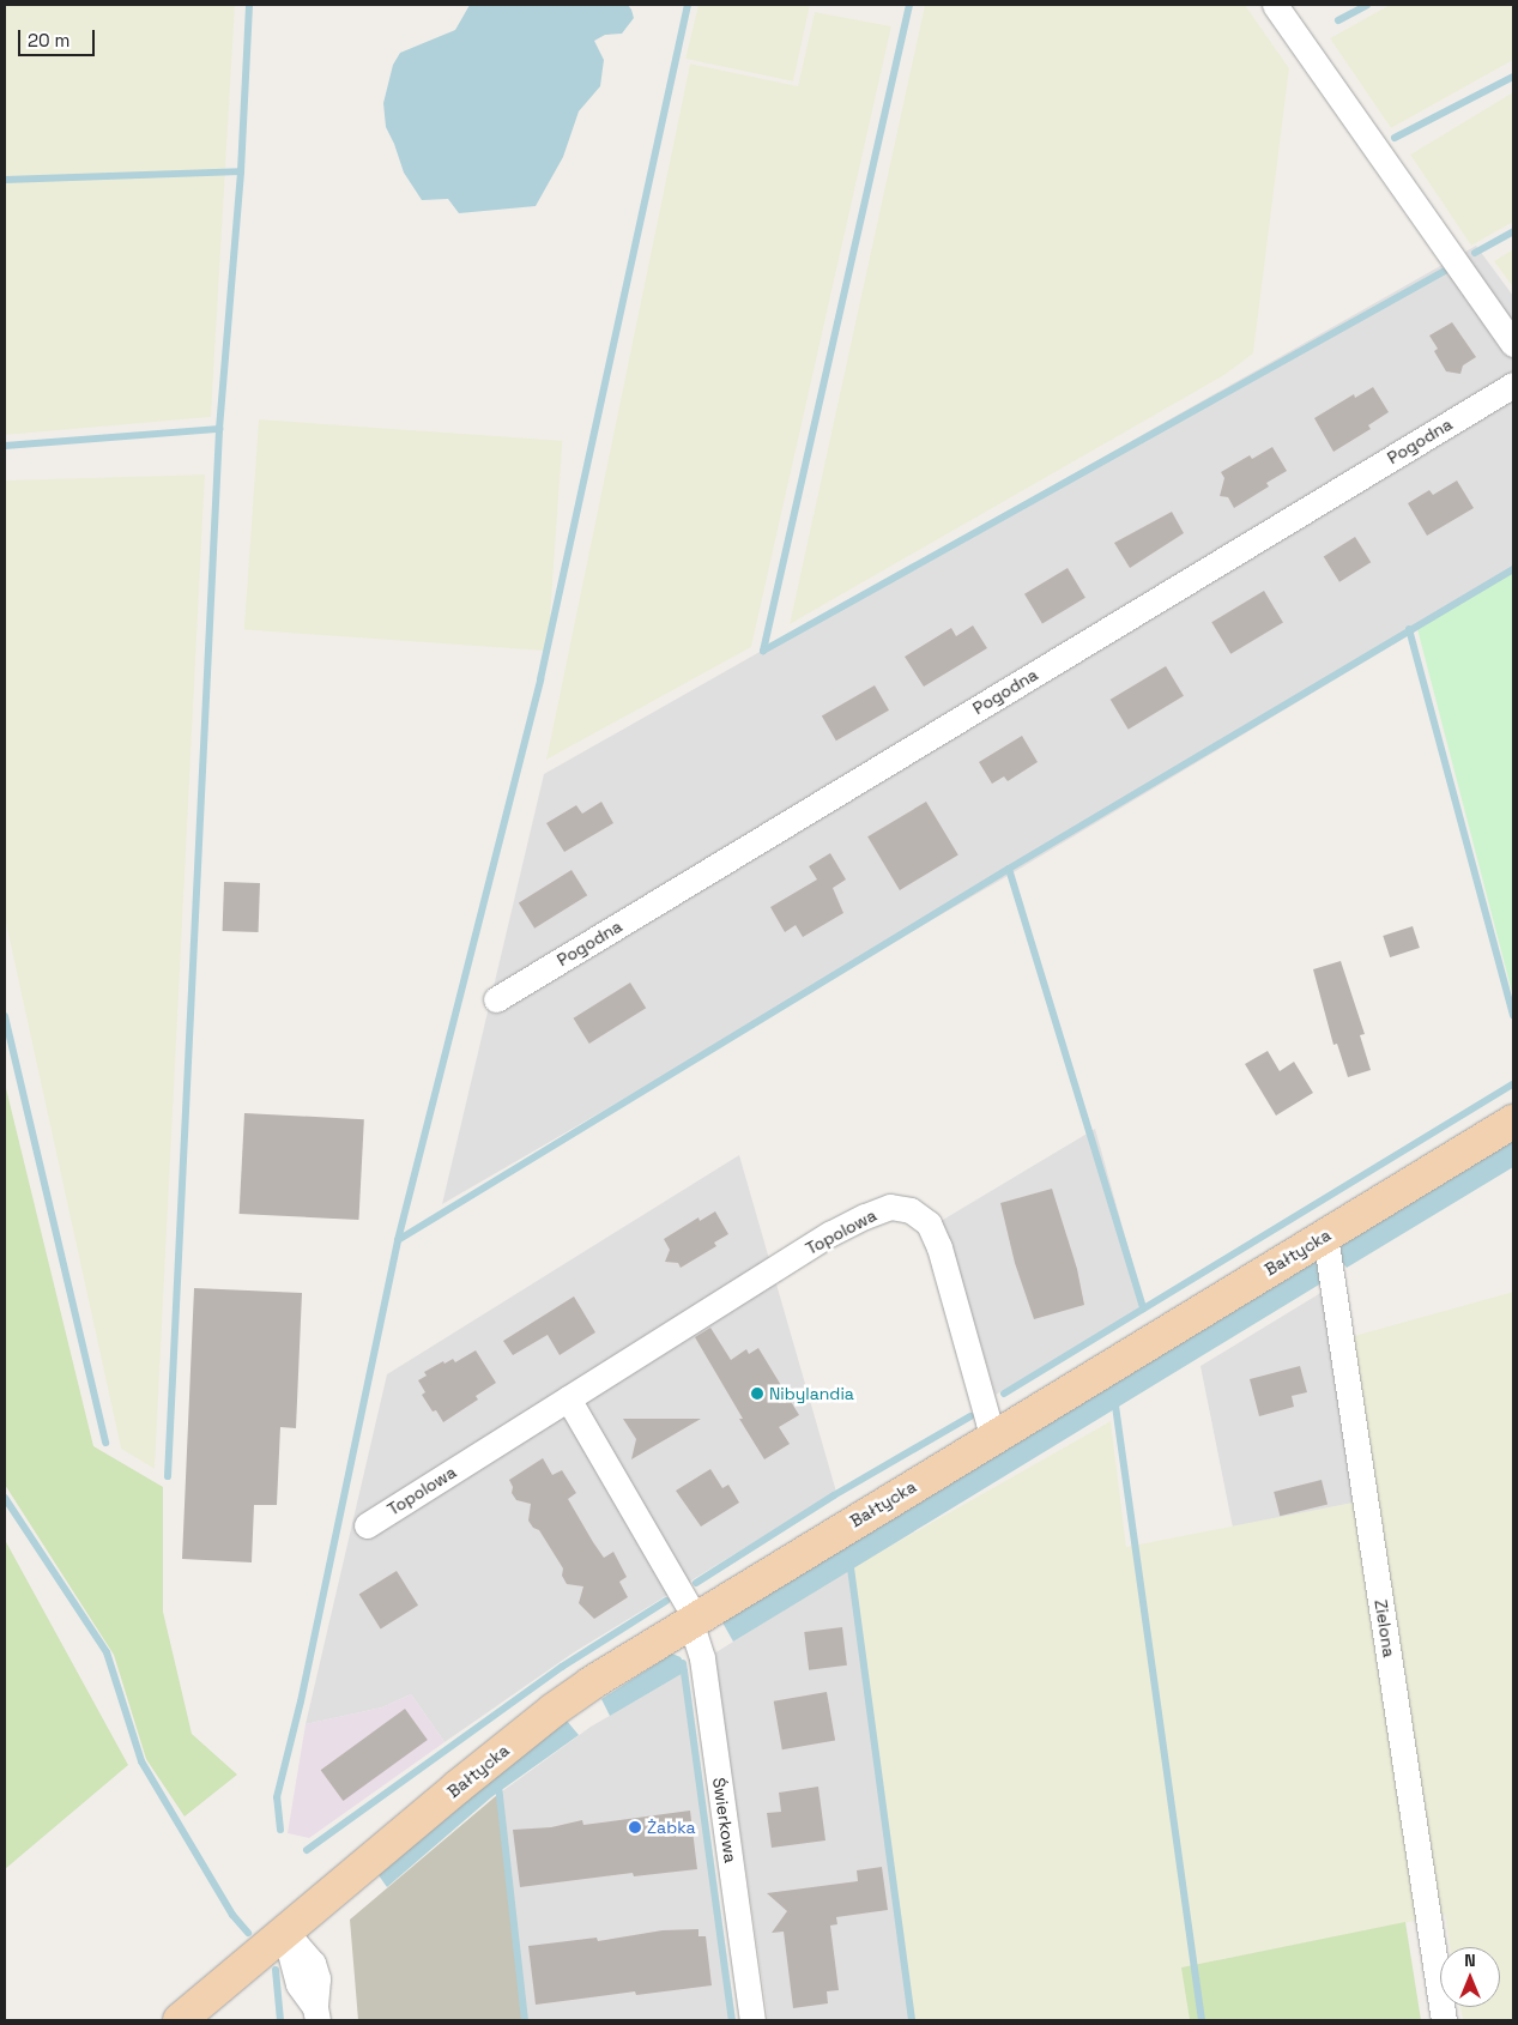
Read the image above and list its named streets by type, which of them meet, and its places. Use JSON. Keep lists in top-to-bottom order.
{
  "streets": {
    "main road": ["Bałtycka"],
    "street": [
      "Pogodna",
      "Topolowa",
      "Zielona",
      "Świerkowa"
    ]
  },
  "crossings": [
    ["Topolowa", "Bałtycka"],
    ["Bałtycka", "Zielona"],
    ["Bałtycka", "Świerkowa"]
  ],
  "places": ["Nibylandia", "Żabka"],
  "scale_bar": "20 m",
  "north": "top"
}
